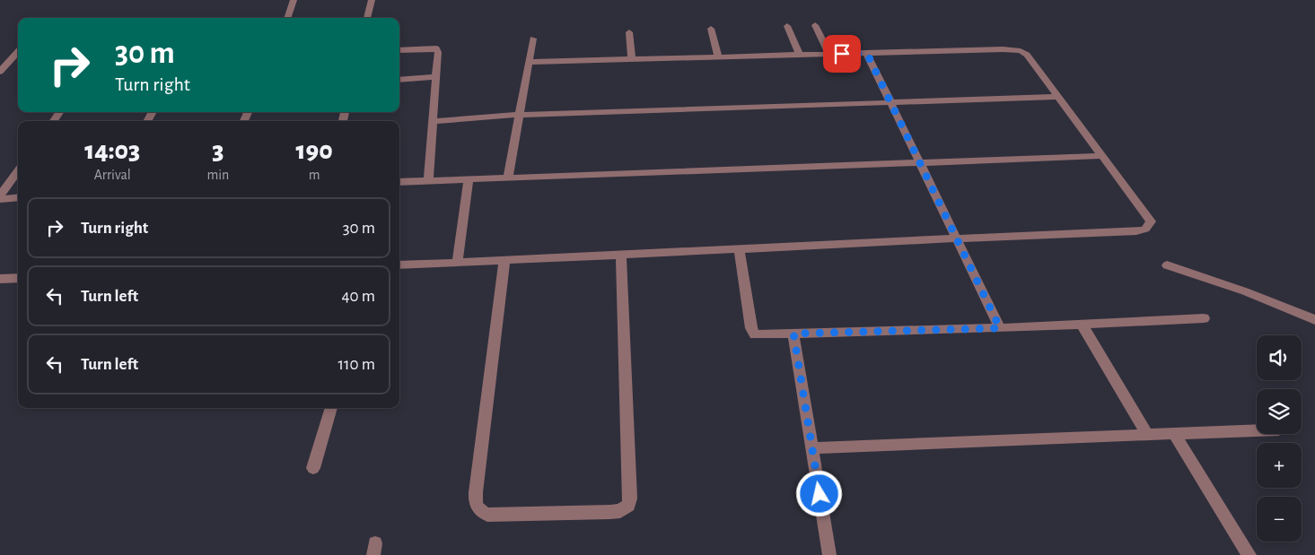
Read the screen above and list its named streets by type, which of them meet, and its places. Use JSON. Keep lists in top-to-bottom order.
{
  "page": {
    "turn": ["30 m", "Turn right"],
    "eta": [
      "14:03",
      "Arrival",
      "3",
      "min",
      "190",
      "m"
    ],
    "list": [
      {
        "name": "Turn right",
        "value": "30 m"
      },
      {
        "name": "Turn left",
        "value": "40 m"
      },
      {
        "name": "Turn left",
        "value": "110 m"
      }
    ],
    "map_buttons": ["+", "−"]
  }
}
